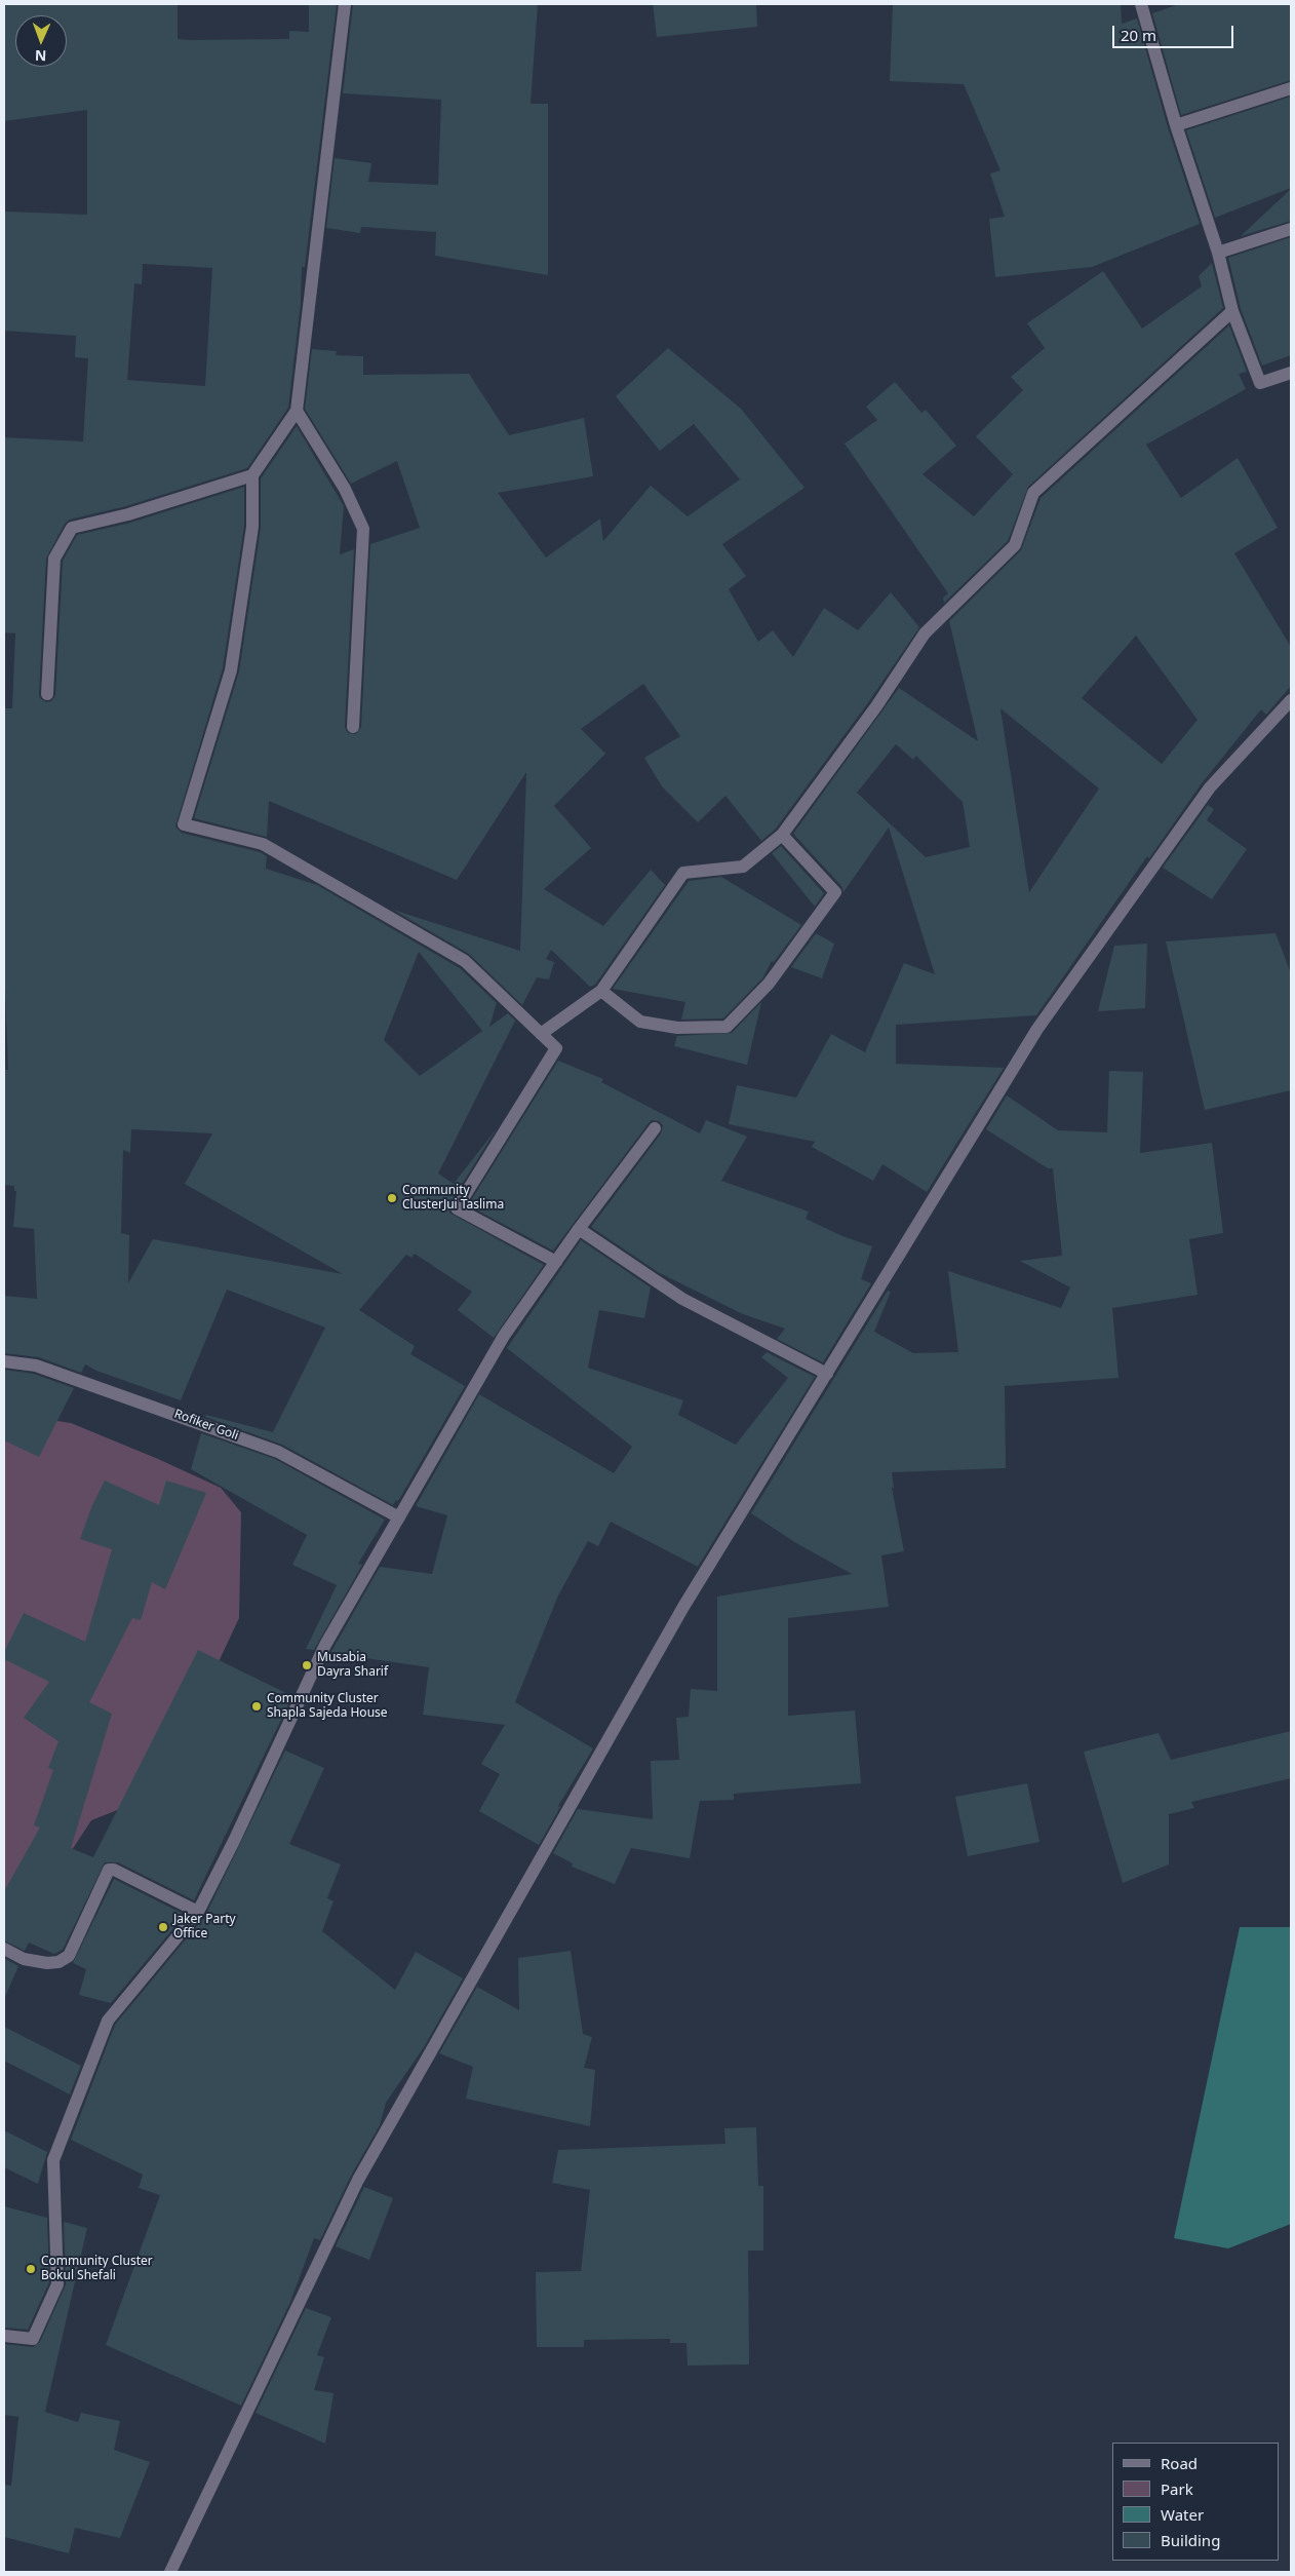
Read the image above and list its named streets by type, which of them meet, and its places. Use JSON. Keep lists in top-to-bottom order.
{
  "streets": {
    "street": ["Rofiker Goli"]
  },
  "places": [
    "Community ClusterJui Taslima",
    "Musabia Dayra Sharif",
    "Community Cluster Shapla Sajeda House",
    "Jaker Party Office",
    "Community Cluster Bokul Shefali"
  ],
  "legend": [
    "Road",
    "Park",
    "Water",
    "Building"
  ],
  "scale_bar": "20 m",
  "north": "bottom"
}
